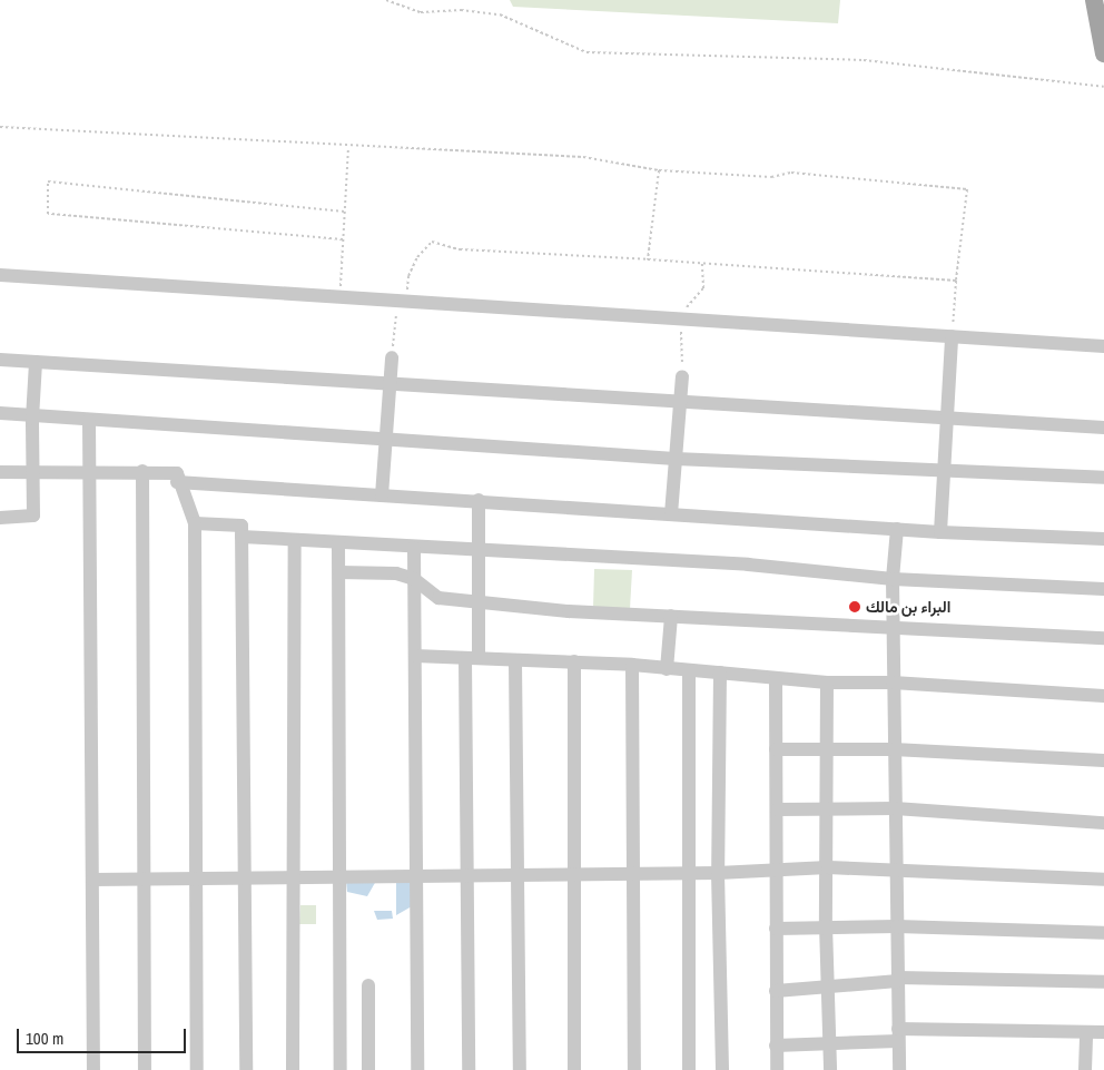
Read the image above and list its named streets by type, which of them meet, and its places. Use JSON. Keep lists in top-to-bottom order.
{
  "places": ["البراء بن مالك"],
  "scale_bar": "100 m"
}
